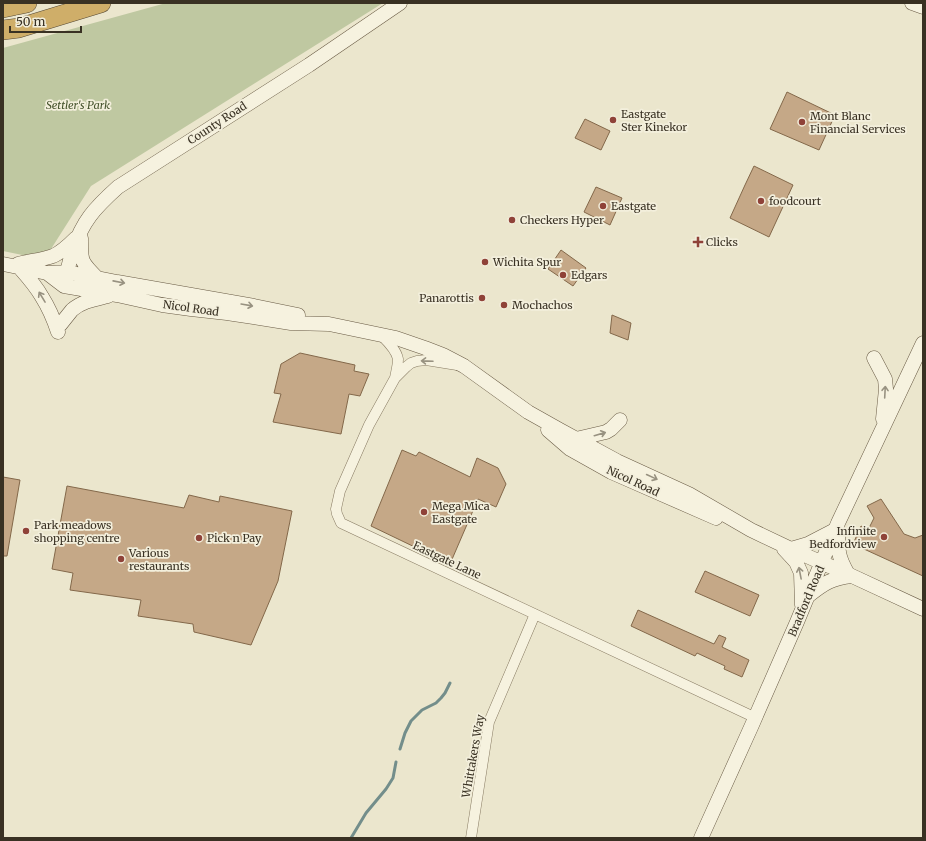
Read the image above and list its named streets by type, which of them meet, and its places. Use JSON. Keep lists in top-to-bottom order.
{
  "streets": {
    "main road": ["County Road", "Nicol Road", "Bradford Road"],
    "street": ["Eastgate Lane", "Whittakers Way"]
  },
  "crossings": [
    ["County Road", "Nicol Road"],
    ["Nicol Road", "Eastgate Lane"],
    ["Nicol Road", "Bradford Road"],
    ["Eastgate Lane", "Bradford Road"],
    ["Eastgate Lane", "Whittakers Way"]
  ],
  "parks": ["Settler's Park"],
  "places": {
    "other": [
      "Eastgate Ster Kinekor",
      "Mont Blanc Financial Services",
      "foodcourt",
      "Eastgate",
      "Checkers Hyper",
      "Wichita Spur",
      "Edgars",
      "Panarottis",
      "Mochachos",
      "Mega Mica Eastgate",
      "Park meadows shopping centre",
      "Infinite Bedfordview",
      "Pick n Pay",
      "Various restaurants"
    ],
    "health": ["Clicks"]
  },
  "scale_bar": "50 m"
}
